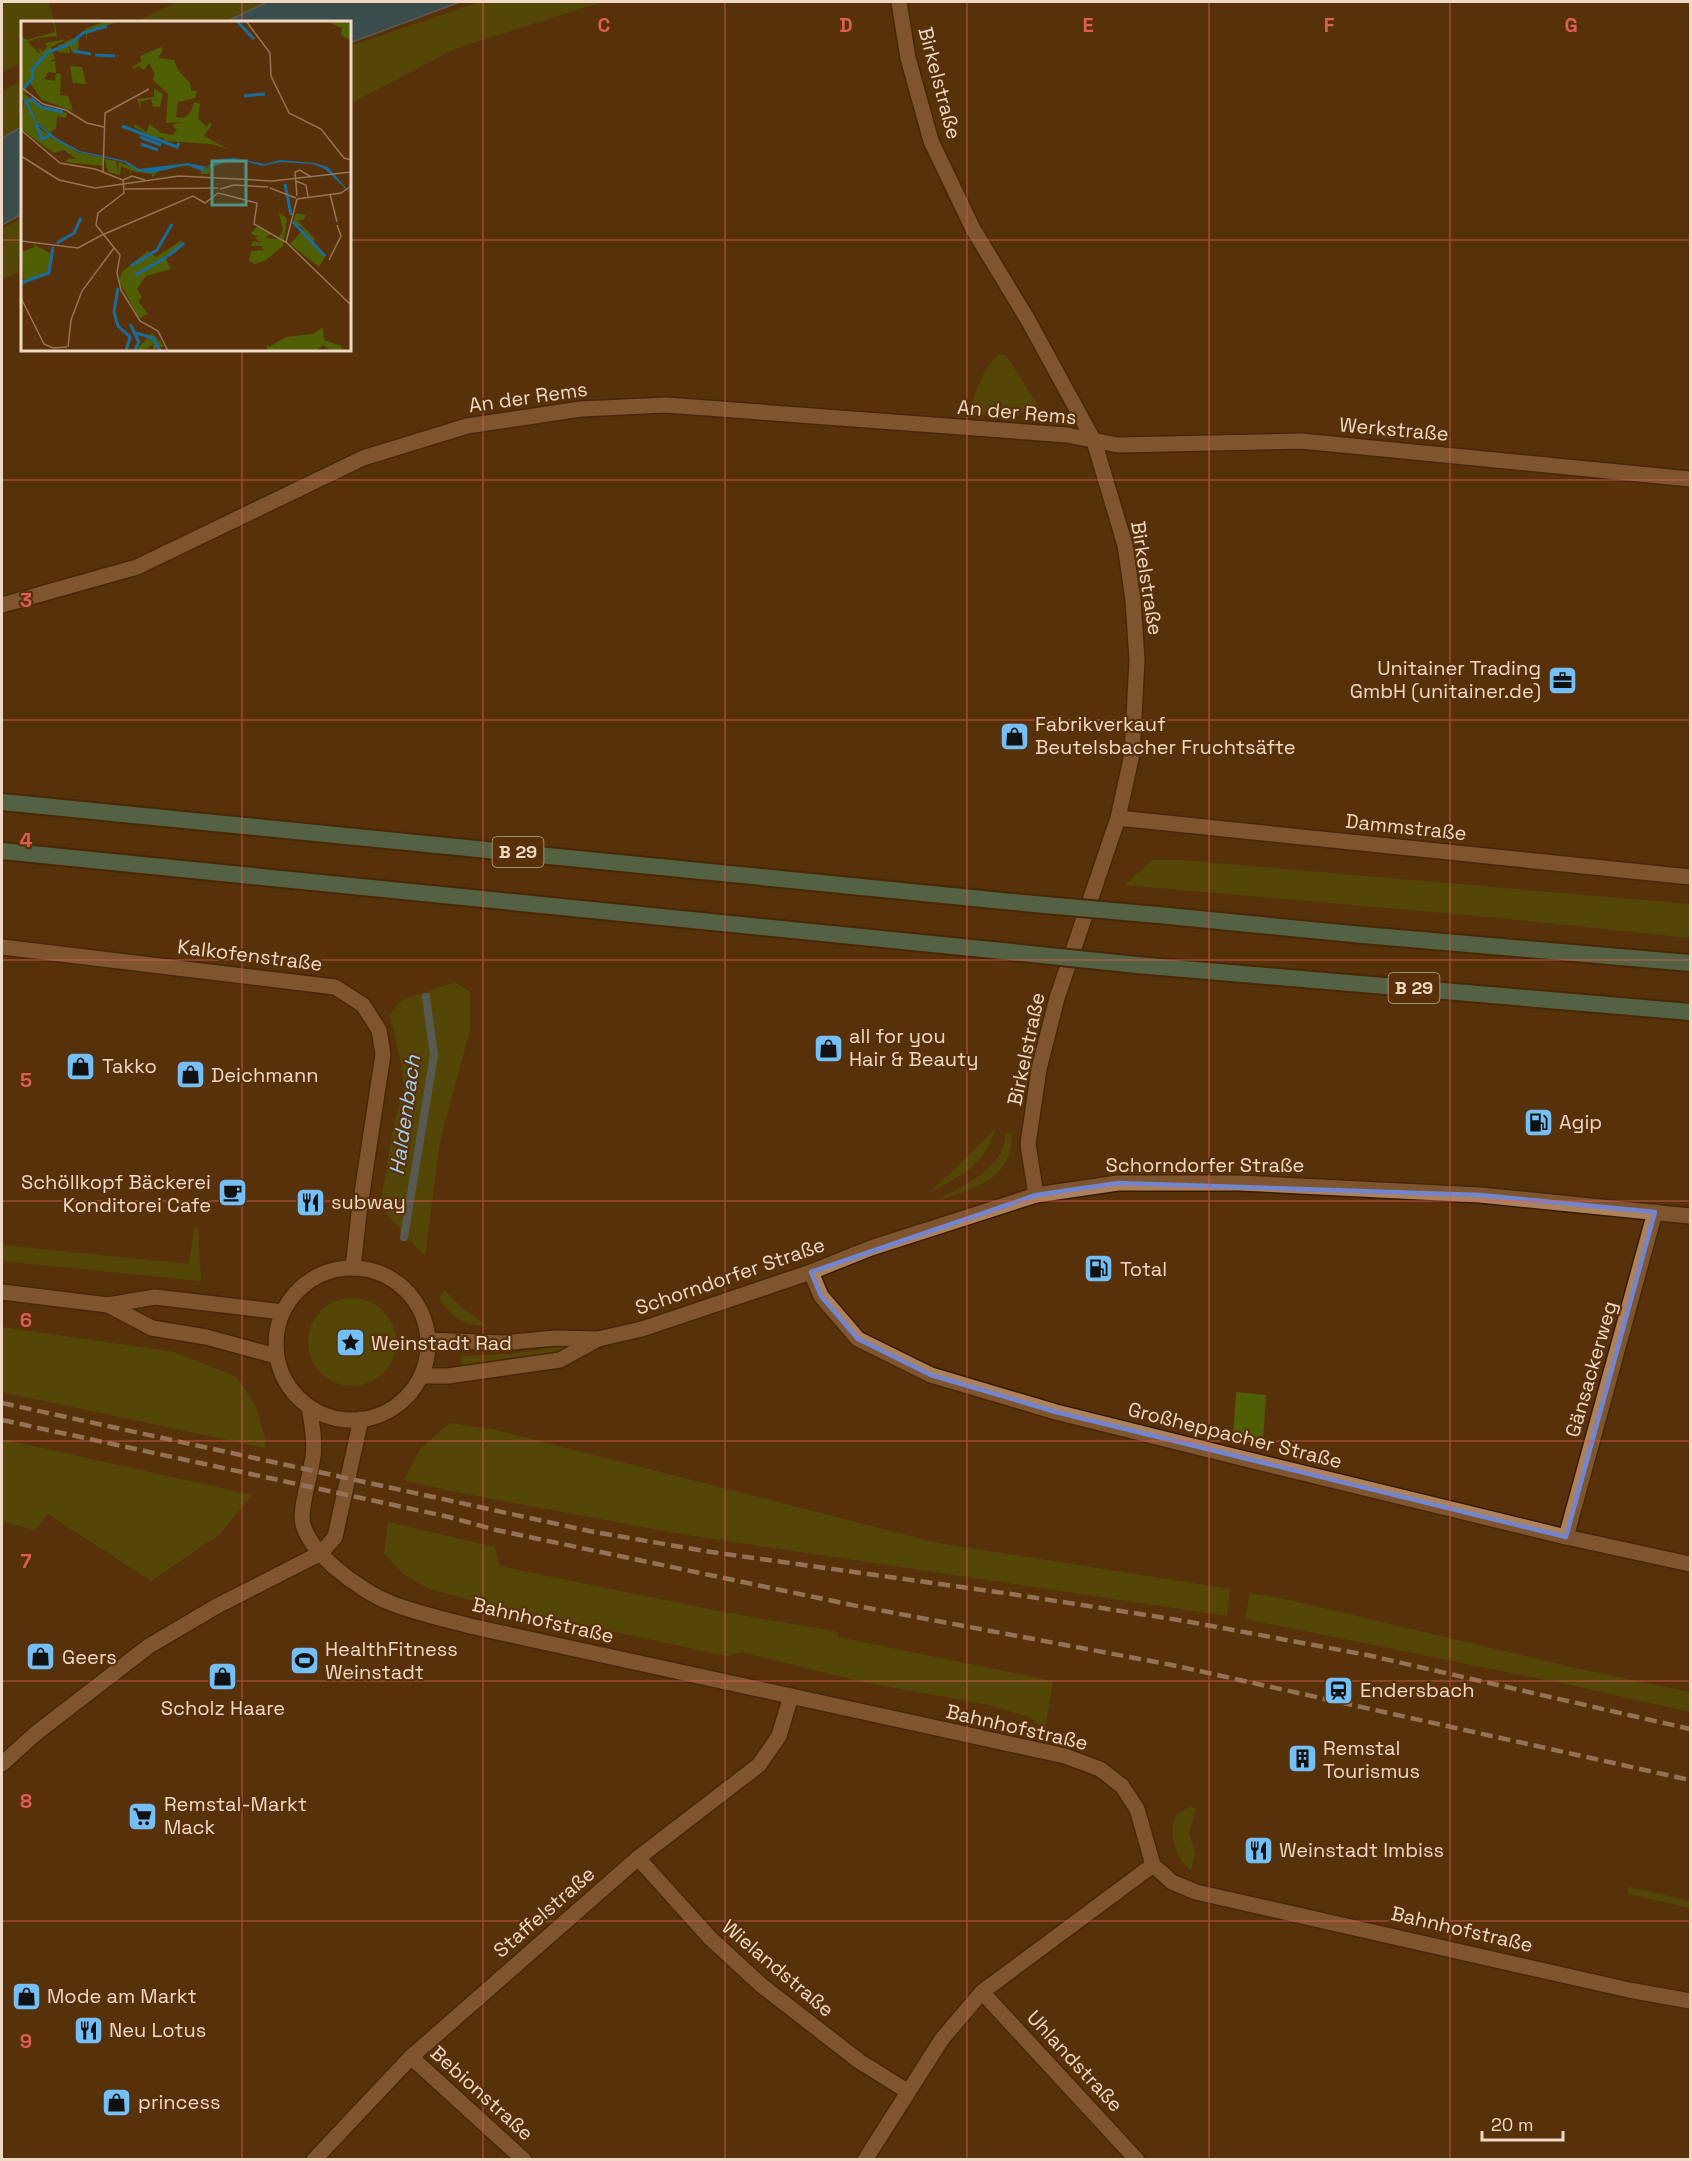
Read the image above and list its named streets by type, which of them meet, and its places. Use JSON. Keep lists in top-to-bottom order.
{
  "streets": {
    "highway": ["B 29"],
    "street": [
      "Birkelstraße",
      "An der Rems",
      "Werkstraße",
      "Dammstraße",
      "Kalkofenstraße",
      "Schorndorfer Straße",
      "Gänsackerweg",
      "Großheppacher Straße",
      "Bahnhofstraße",
      "Staffelstraße",
      "Wielandstraße",
      "Uhlandstraße",
      "Bebionstraße"
    ]
  },
  "crossings": [
    ["Birkelstraße", "An der Rems"],
    ["Birkelstraße", "Werkstraße"],
    ["Birkelstraße", "Dammstraße"],
    ["Birkelstraße", "Schorndorfer Straße"],
    ["An der Rems", "Werkstraße"],
    ["Kalkofenstraße", "Schorndorfer Straße"],
    ["Kalkofenstraße", "Bahnhofstraße"],
    ["Schorndorfer Straße", "Gänsackerweg"],
    ["Schorndorfer Straße", "Großheppacher Straße"],
    ["Schorndorfer Straße", "Bahnhofstraße"],
    ["Gänsackerweg", "Großheppacher Straße"],
    ["Bahnhofstraße", "Staffelstraße"],
    ["Staffelstraße", "Wielandstraße"],
    ["Staffelstraße", "Bebionstraße"]
  ],
  "water": ["Haldenbach"],
  "places": {
    "office": ["Unitainer Trading GmbH (unitainer.de)"],
    "shop": [
      "Fabrikverkauf Beutelsbacher Fruchtsäfte",
      "all for you Hair & Beauty",
      "Takko",
      "Deichmann",
      "Geers",
      "Scholz Haare",
      "Mode am Markt",
      "princess"
    ],
    "fuel station": ["Agip", "Total"],
    "cafe": ["Schöllkopf Bäckerei Konditorei Cafe"],
    "restaurant": ["subway", "Weinstadt Imbiss", "Neu Lotus"],
    "place": ["Weinstadt Rad"],
    "sports": ["HealthFitness Weinstadt"],
    "station": ["Endersbach"],
    "building": ["Remstal Tourismus"],
    "supermarket": ["Remstal-Markt Mack"]
  },
  "scale_bar": "20 m",
  "grid": {
    "columns": [
      "C",
      "D",
      "E",
      "F",
      "G"
    ],
    "rows": [
      "3",
      "4",
      "5",
      "6",
      "7",
      "8",
      "9"
    ]
  }
}
